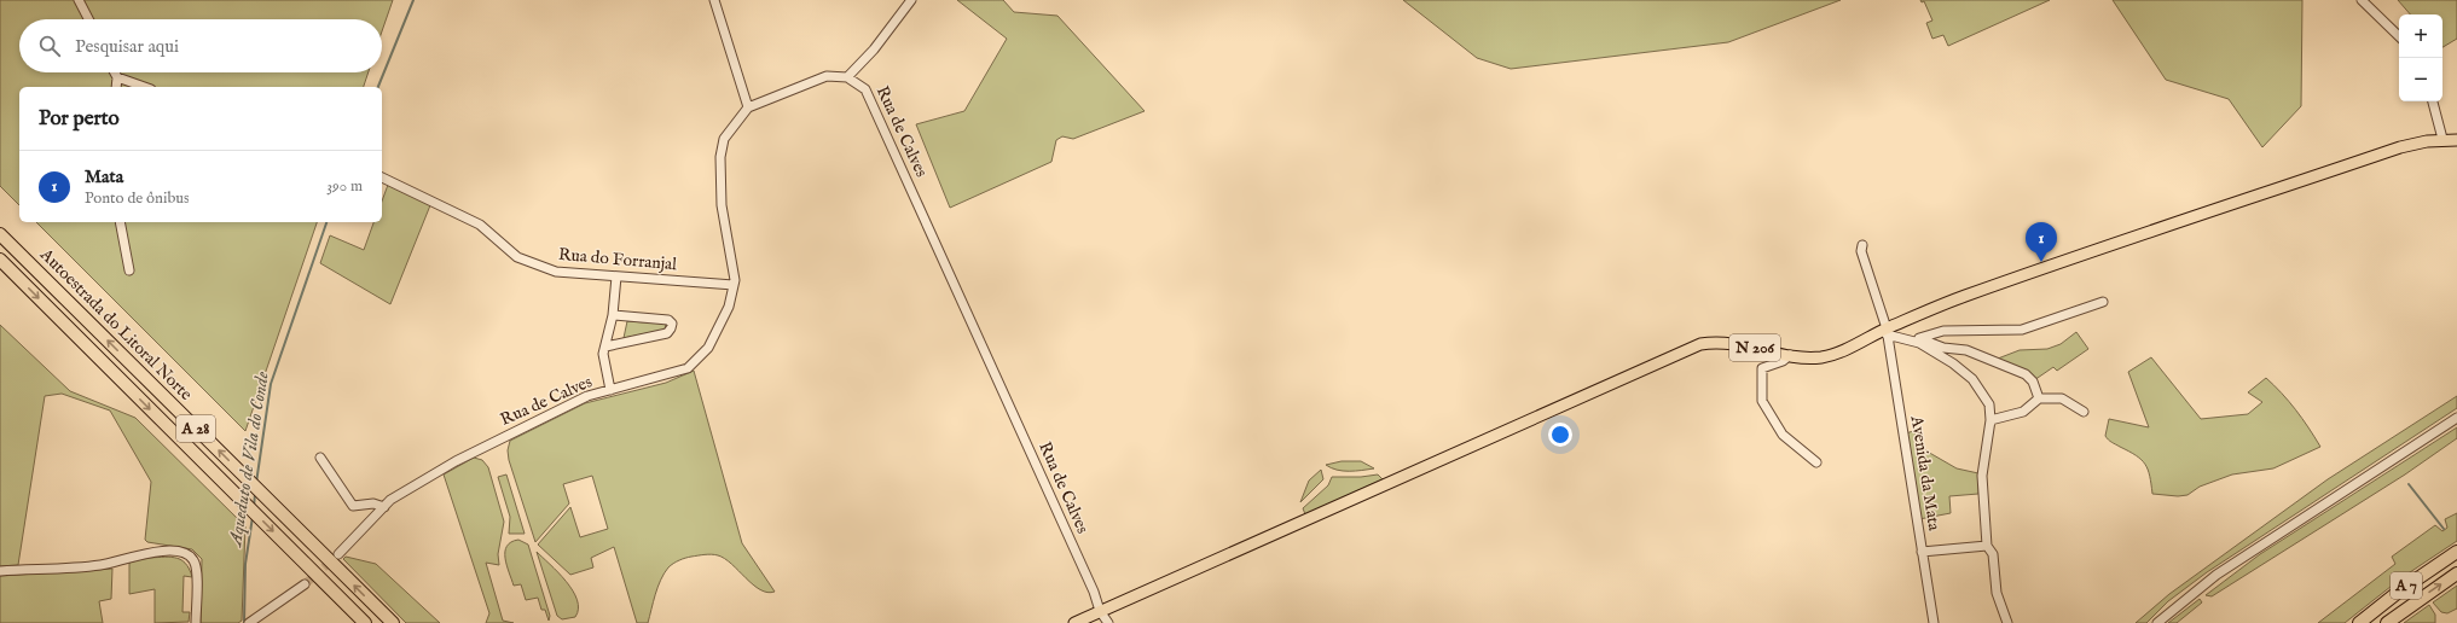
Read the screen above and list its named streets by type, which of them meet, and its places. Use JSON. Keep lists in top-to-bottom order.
{
  "streets": {
    "highway": ["Autoestrada do Litoral Norte", "A 28", "A 7"],
    "main road": ["N 206"],
    "street": ["Rua de Calves", "Rua do Forranjal", "Avenida da Mata"]
  },
  "crossings": [
    ["Rua de Calves", "Rua do Forranjal"],
    ["Rua de Calves", "N 206"],
    ["N 206", "Avenida da Mata"]
  ],
  "water": ["Aqueduto de Vila do Conde"],
  "page": {
    "map_buttons": ["+", "−"],
    "search": "Pesquisar aqui",
    "heading": "Por perto",
    "list": [
      {
        "mark": "1",
        "name": "Mata",
        "note": "Ponto de ônibus",
        "value": "390 m"
      }
    ],
    "pins": "1"
  }
}
